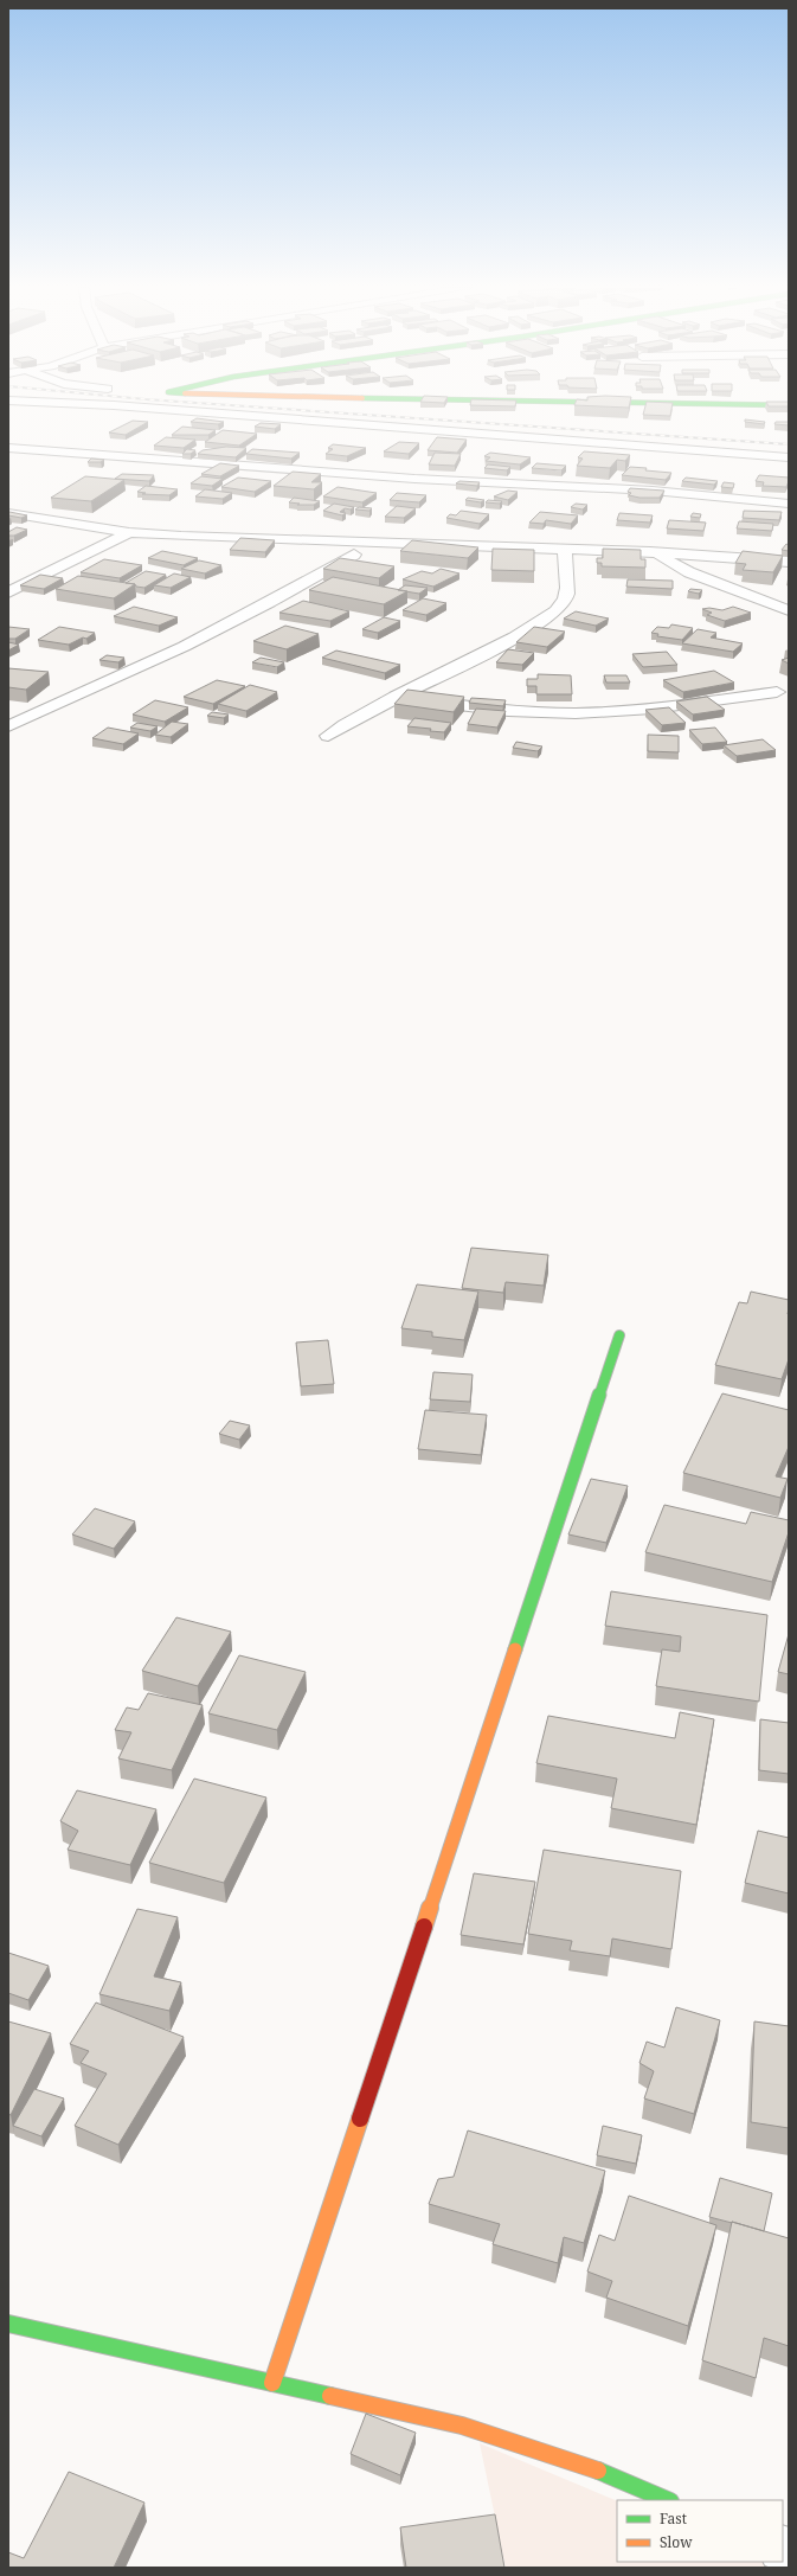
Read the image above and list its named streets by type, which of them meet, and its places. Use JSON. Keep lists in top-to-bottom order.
{
  "legend": ["Fast", "Slow"]
}
